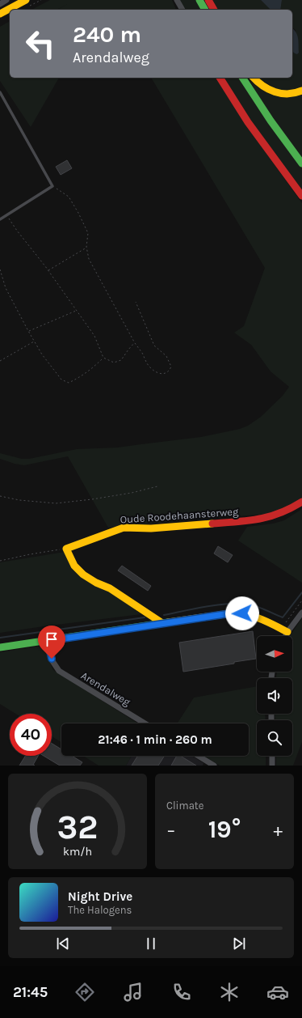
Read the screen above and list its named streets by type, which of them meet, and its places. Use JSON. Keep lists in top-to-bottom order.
{
  "streets": {
    "main road": ["Oude Roodehaansterweg"],
    "street": ["Arendalweg"]
  },
  "north": "right",
  "page": {
    "turn": ["240 m", "Arendalweg"],
    "limit": "40",
    "trip": "21:46 · 1 min · 260 m",
    "tile": "Climate",
    "heat": ["−", "19°", "+"],
    "song": ["Night Drive", "The Halogens"],
    "tabs": "21:45",
    "gauge": ["32", "km/h"]
  }
}
